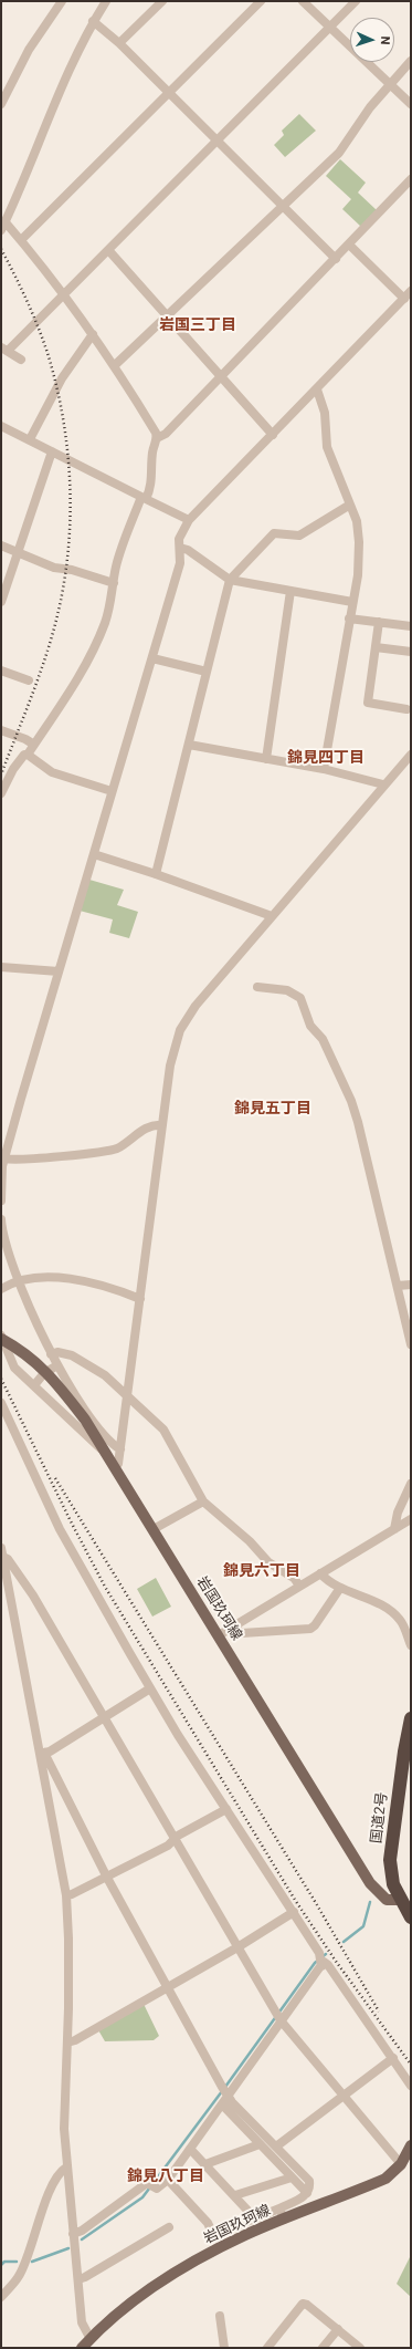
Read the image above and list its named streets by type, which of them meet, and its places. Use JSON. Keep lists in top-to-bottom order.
{
  "streets": {
    "highway": ["国道2号"],
    "main road": ["岩国玖珂線"]
  },
  "crossings": [
    ["岩国玖珂線", "国道2号"]
  ],
  "districts": [
    "岩国三丁目",
    "錦見四丁目",
    "錦見五丁目",
    "錦見六丁目",
    "錦見八丁目"
  ],
  "north": "right"
}
